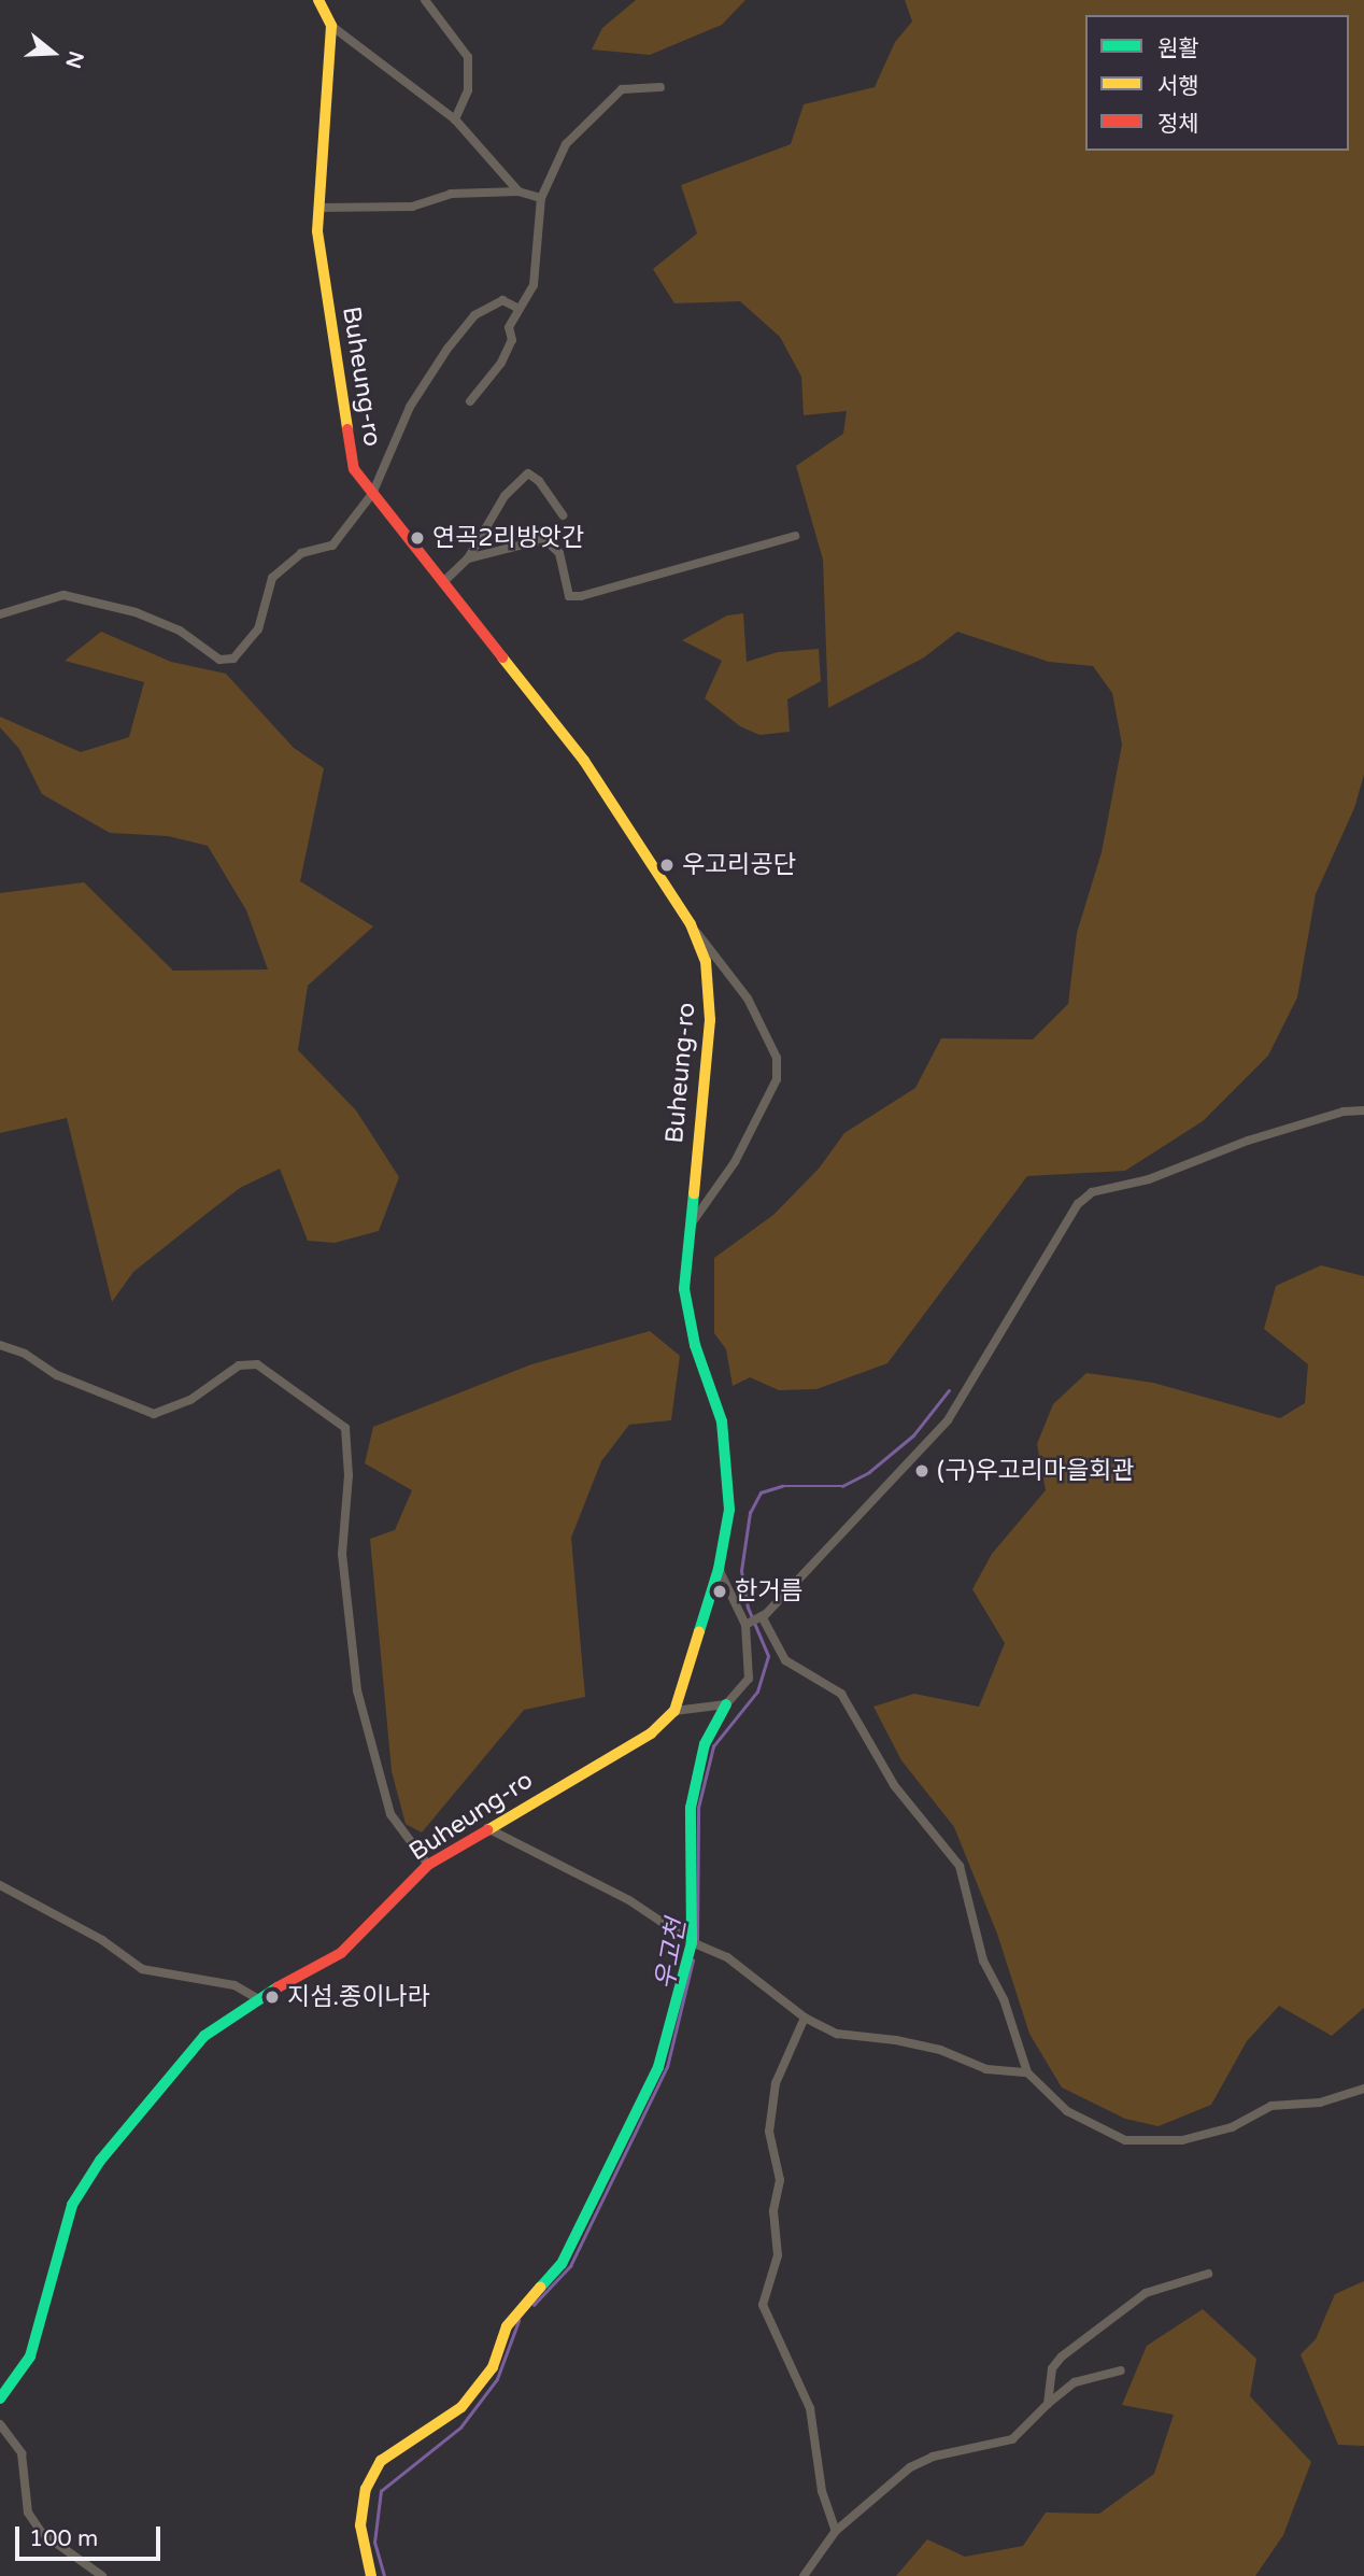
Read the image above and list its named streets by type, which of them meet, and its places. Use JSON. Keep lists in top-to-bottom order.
{
  "streets": {
    "main road": ["Buheung-ro"]
  },
  "water": ["우고천"],
  "places": [
    "연곡2리방앗간",
    "우고리공단",
    "(구)우고리마을회관",
    "한거름",
    "지섬.종이나라"
  ],
  "legend": ["원활", "서행", "정체"],
  "scale_bar": "100 m",
  "north": "right"
}
